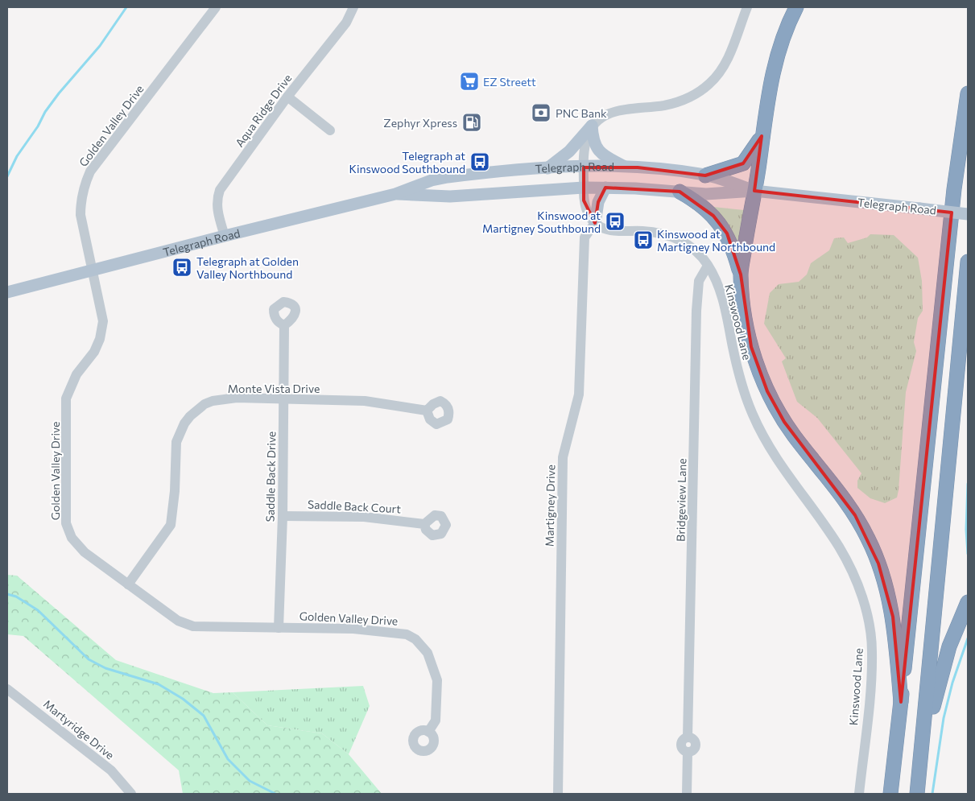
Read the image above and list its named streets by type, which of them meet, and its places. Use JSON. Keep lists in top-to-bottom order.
{
  "streets": {
    "main road": ["Telegraph Road"],
    "street": [
      "Aqua Ridge Drive",
      "Golden Valley Drive",
      "Kinswood Lane",
      "Monte Vista Drive",
      "Saddle Back Drive",
      "Bridgeview Lane",
      "Martigney Drive",
      "Saddle Back Court",
      "Martyridge Drive"
    ]
  },
  "crossings": [
    ["Aqua Ridge Drive", "Telegraph Road"],
    ["Golden Valley Drive", "Telegraph Road"],
    ["Golden Valley Drive", "Monte Vista Drive"],
    ["Golden Valley Drive", "Saddle Back Drive"],
    ["Kinswood Lane", "Bridgeview Lane"],
    ["Kinswood Lane", "Martigney Drive"],
    ["Monte Vista Drive", "Saddle Back Drive"],
    ["Saddle Back Drive", "Saddle Back Court"]
  ],
  "places": {
    "supermarket": ["EZ Streett"],
    "bank": ["PNC Bank"],
    "fuel station": ["Zephyr Xpress"],
    "bus stop": [
      "Telegraph at Kinswood Southbound",
      "Kinswood at Martigney Southbound",
      "Kinswood at Martigney Northbound",
      "Telegraph at Golden Valley Northbound"
    ]
  }
}
